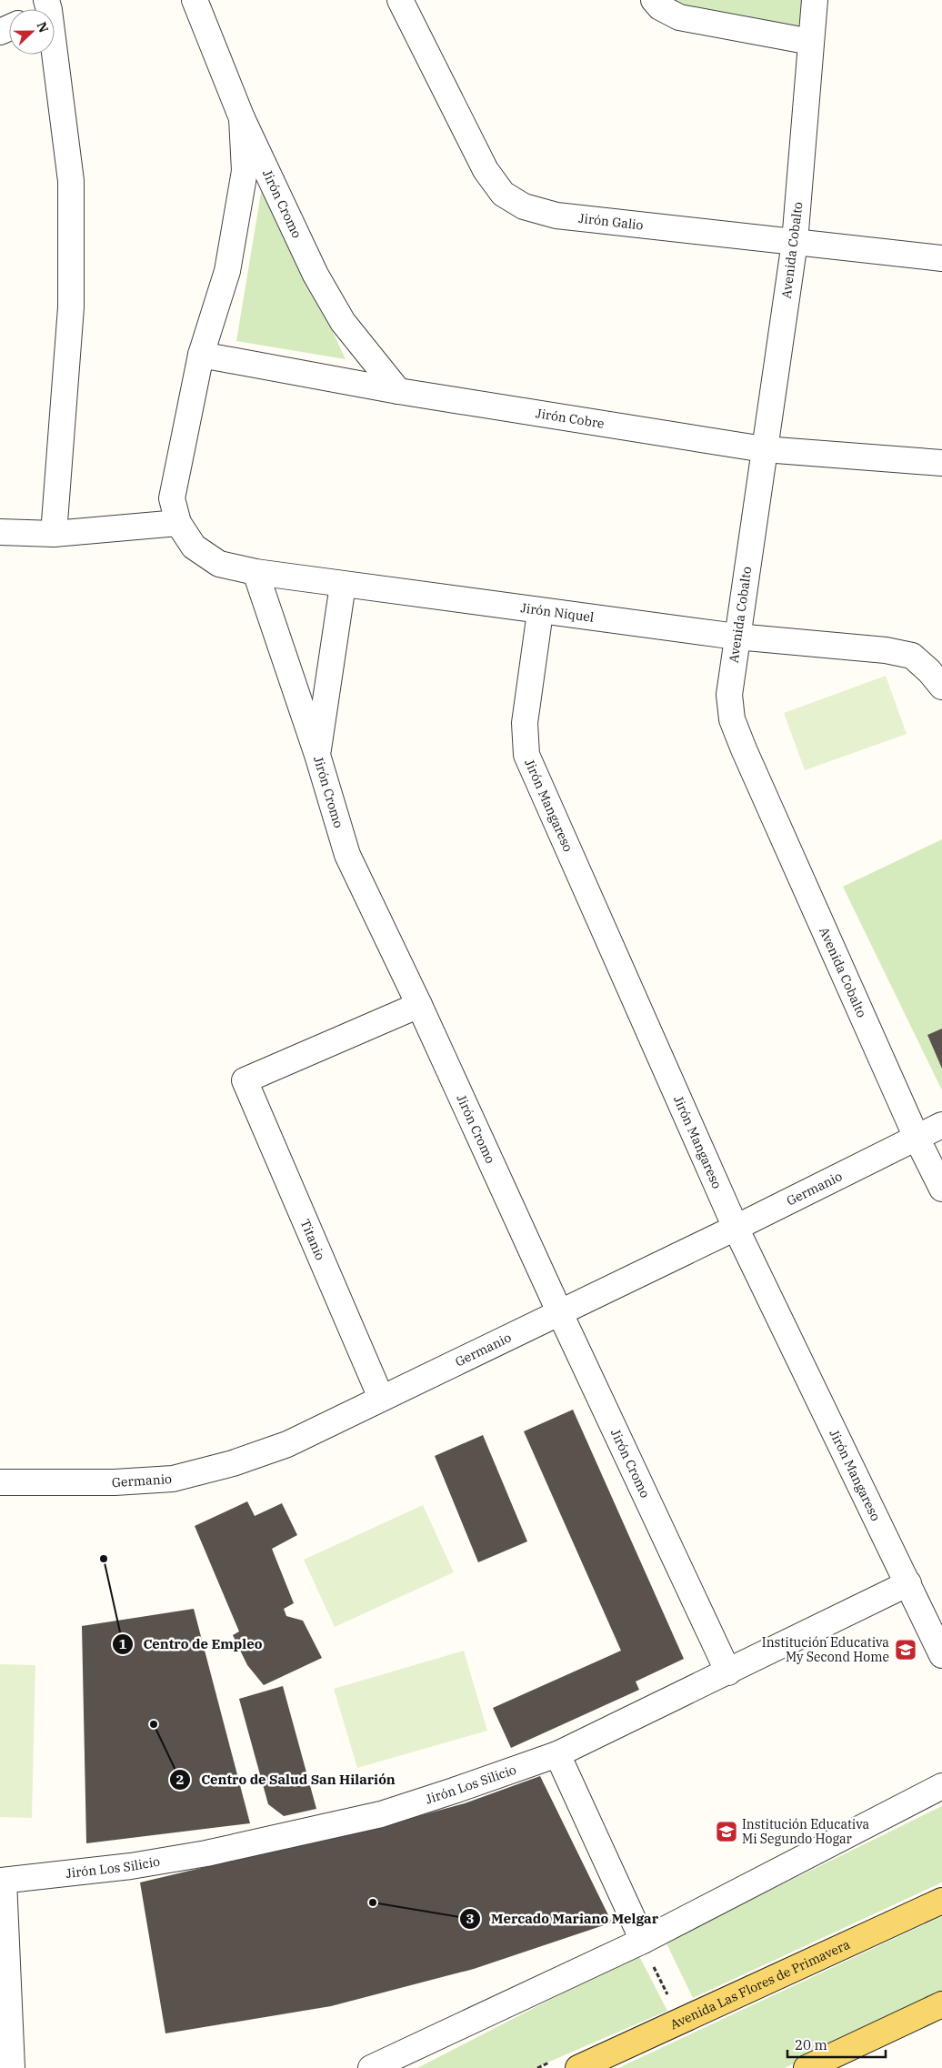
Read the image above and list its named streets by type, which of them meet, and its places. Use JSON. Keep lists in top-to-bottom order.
{
  "streets": {
    "main road": ["Avenida Las Flores de Primavera"],
    "street": [
      "Jirón Cromo",
      "Jirón Galio",
      "Avenida Cobalto",
      "Jirón Cobre",
      "Jirón Niquel",
      "Jirón Mangareso",
      "Germanio",
      "Titanio",
      "Jirón Los Silicio"
    ]
  },
  "crossings": [
    ["Jirón Cromo", "Jirón Cobre"],
    ["Jirón Cromo", "Jirón Niquel"],
    ["Jirón Cromo", "Germanio"],
    ["Jirón Cromo", "Titanio"],
    ["Jirón Cromo", "Jirón Los Silicio"],
    ["Jirón Galio", "Avenida Cobalto"],
    ["Avenida Cobalto", "Jirón Cobre"],
    ["Avenida Cobalto", "Jirón Niquel"],
    ["Avenida Cobalto", "Germanio"],
    ["Jirón Cobre", "Jirón Niquel"],
    ["Jirón Niquel", "Jirón Mangareso"],
    ["Jirón Mangareso", "Germanio"],
    ["Jirón Mangareso", "Jirón Los Silicio"],
    ["Germanio", "Titanio"]
  ],
  "places": {
    "other": ["Centro de Empleo", "Centro de Salud San Hilarión", "Mercado Mariano Melgar"],
    "school or university": ["Institución Educativa My Second Home", "Institución Educativa Mi Segundo Hogar"]
  },
  "scale_bar": "20 m",
  "north": "right"
}
